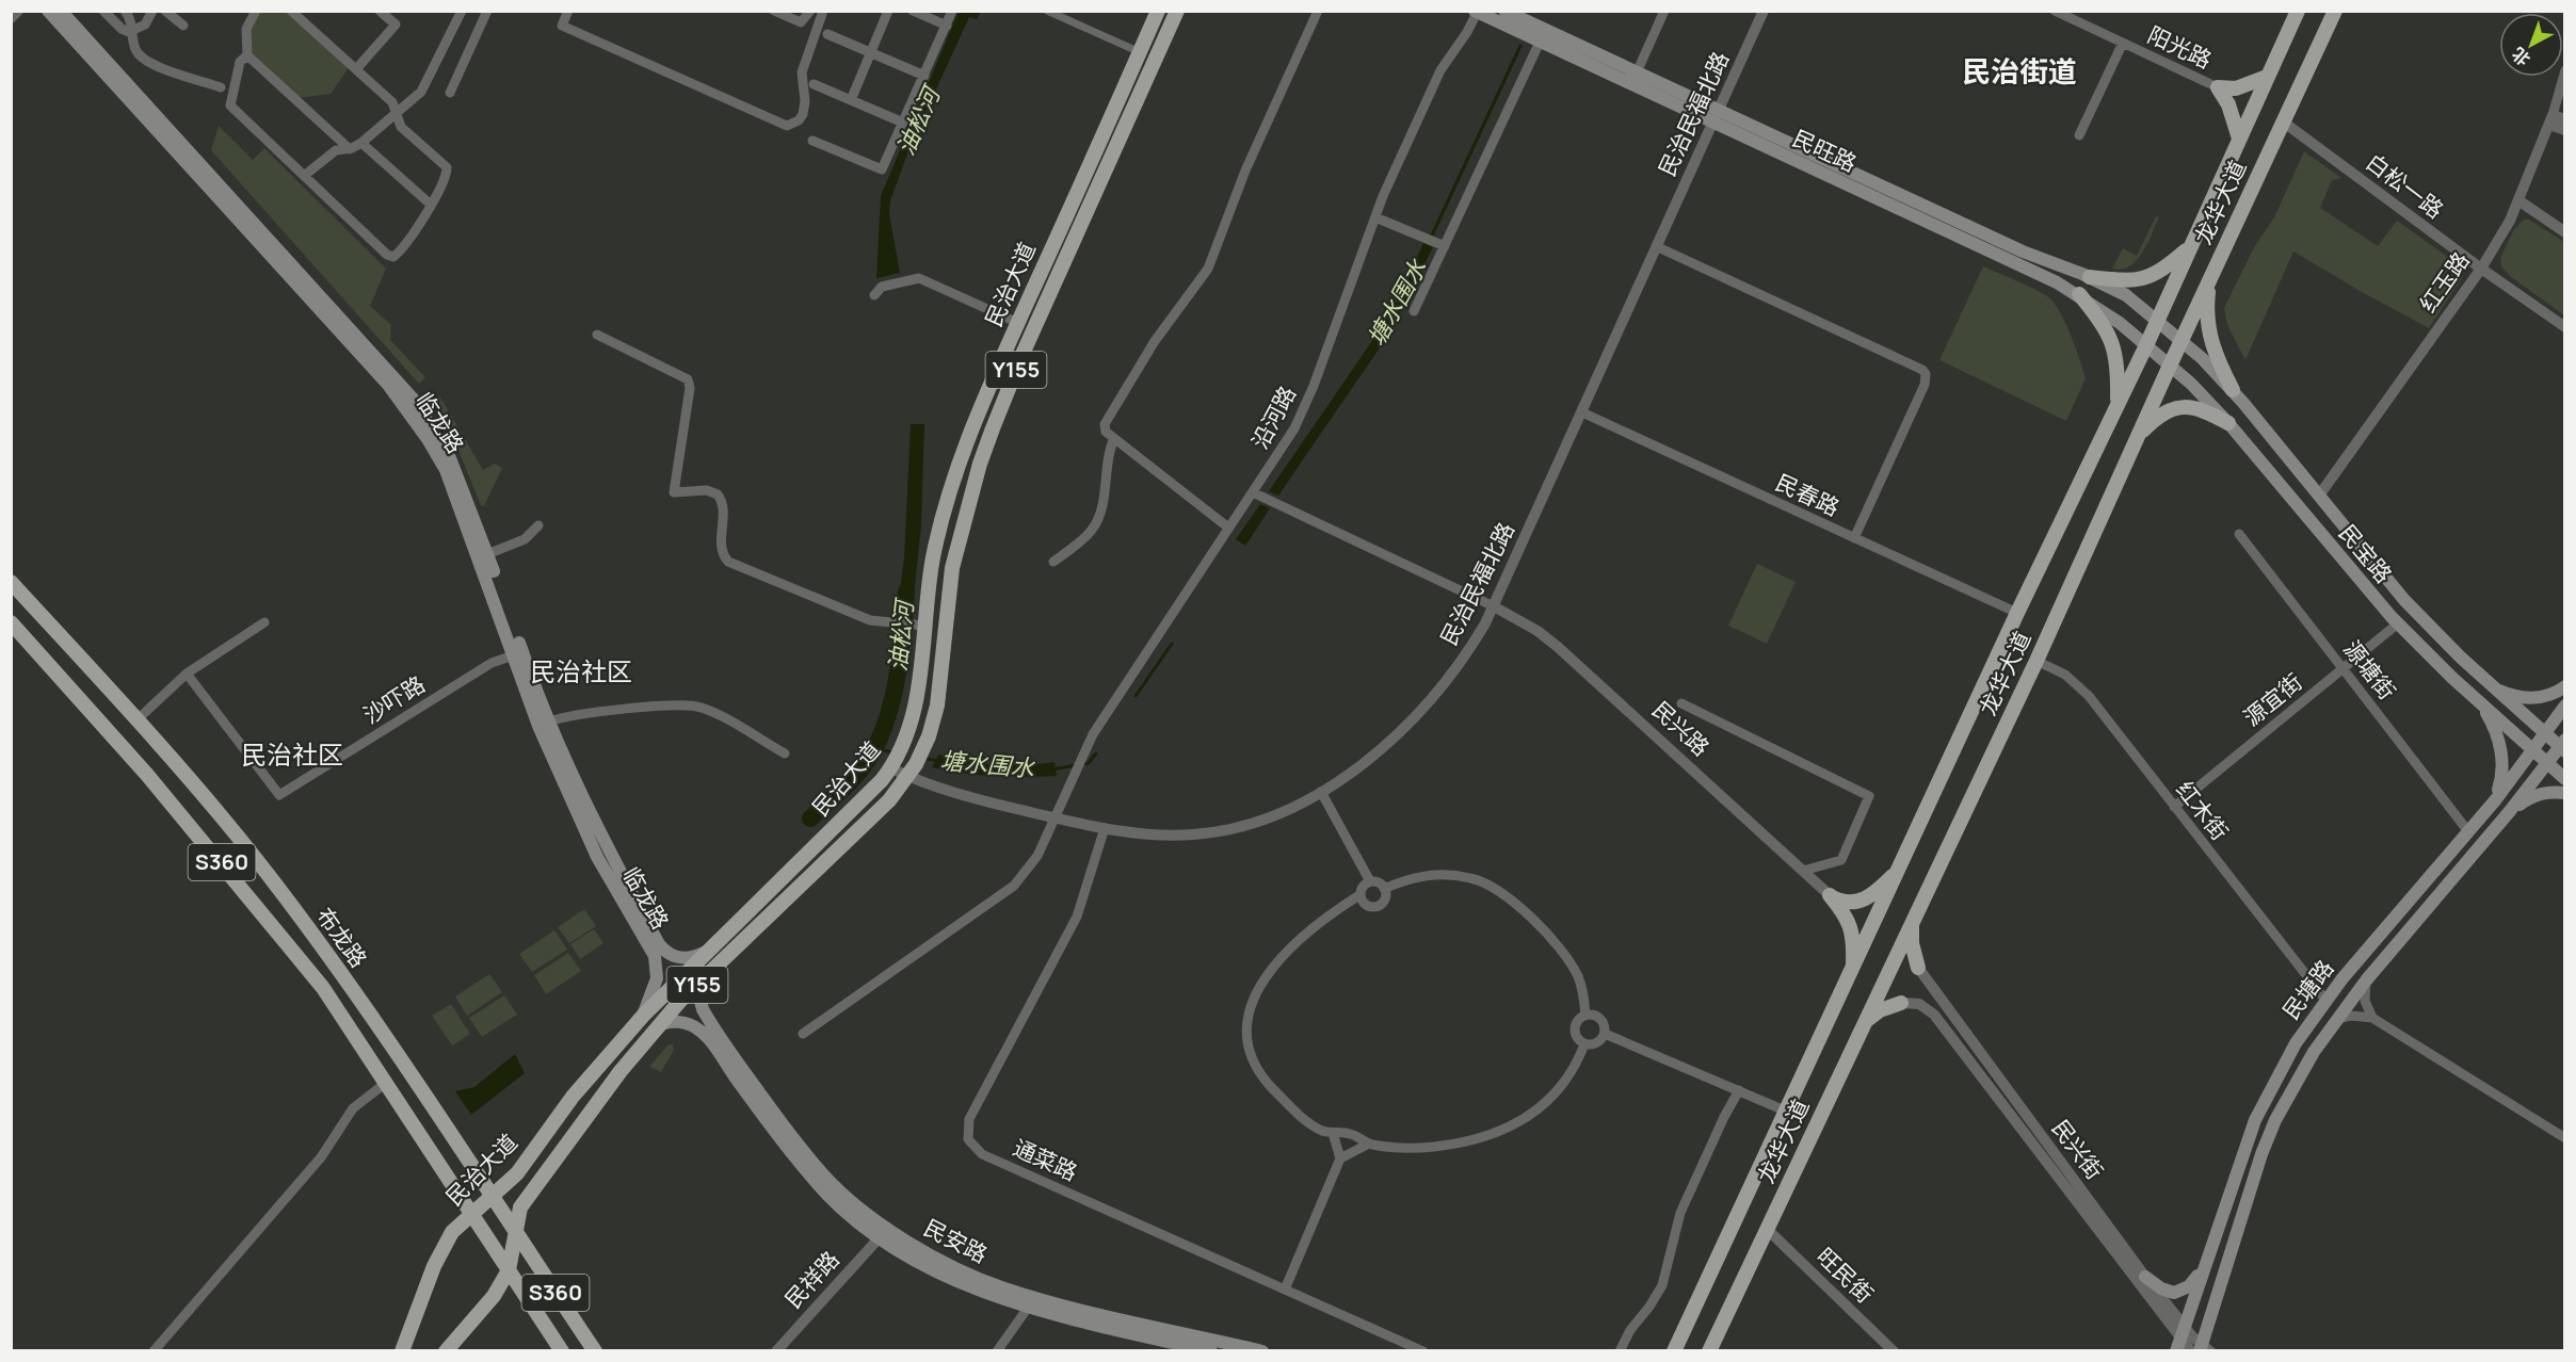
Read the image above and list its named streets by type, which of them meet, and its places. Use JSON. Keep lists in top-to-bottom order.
{
  "streets": {
    "main road": [
      "民旺路",
      "龙华大道",
      "民治大道",
      "Y155",
      "临龙路",
      "民宝路",
      "S360",
      "布龙路",
      "民塘路",
      "民安路"
    ],
    "street": [
      "阳光路",
      "民治民福北路",
      "白松一路",
      "红玉路",
      "沿河路",
      "民春路",
      "源塘街",
      "沙吓路",
      "源宜街",
      "民兴路",
      "红木街",
      "民兴街",
      "通菜路",
      "旺民街",
      "民祥路"
    ]
  },
  "crossings": [
    ["民治民福北路", "民旺路"],
    ["民治民福北路", "民治大道"],
    ["民治民福北路", "沿河路"],
    ["民治民福北路", "民春路"],
    ["民治民福北路", "民兴路"],
    ["民治民福北路", "通菜路"],
    ["民旺路", "龙华大道"],
    ["民旺路", "沿河路"],
    ["民旺路", "民宝路"],
    ["白松一路", "龙华大道"],
    ["白松一路", "红玉路"],
    ["龙华大道", "民春路"],
    ["龙华大道", "民宝路"],
    ["龙华大道", "红木街"],
    ["龙华大道", "旺民街"],
    ["红玉路", "民宝路"],
    ["民治大道", "布龙路"],
    ["临龙路", "沙吓路"],
    ["民宝路", "源宜街"],
    ["民宝路", "民塘路"],
    ["源塘街", "源宜街"],
    ["源塘街", "民塘路"],
    ["源宜街", "红木街"],
    ["红木街", "民塘路"],
    ["民塘路", "民兴街"],
    ["民安路", "民祥路"]
  ],
  "districts": ["民治街道", "民治社区", "民治社区"],
  "water": ["油松河", "塘水围水"],
  "north": "bottom left"
}
